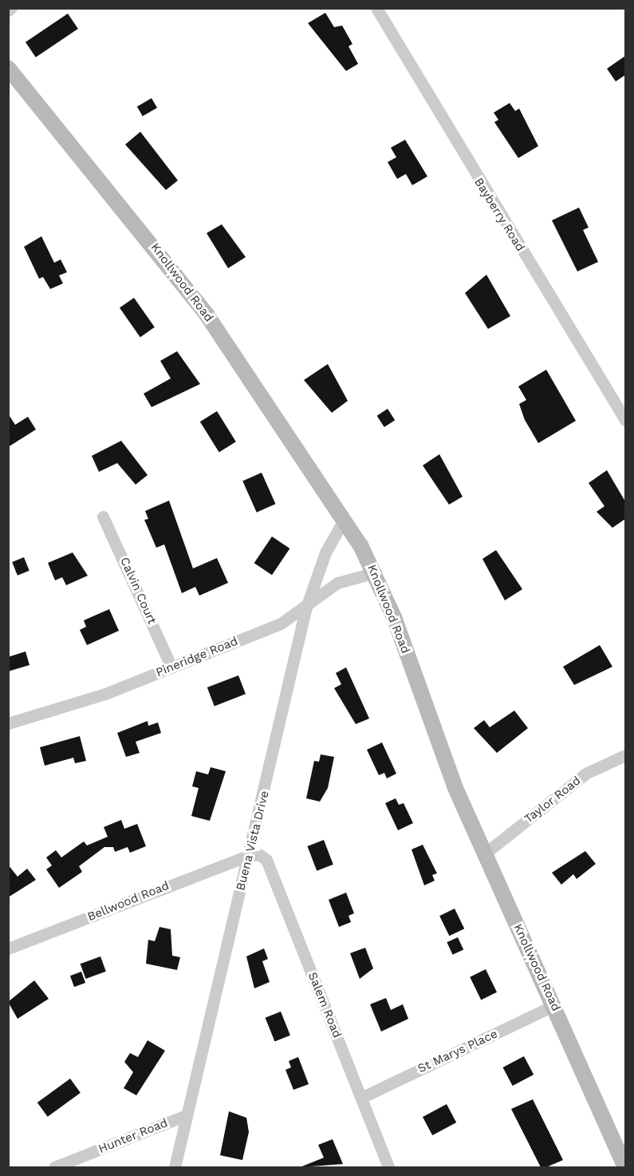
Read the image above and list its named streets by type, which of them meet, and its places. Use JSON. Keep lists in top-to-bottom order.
{
  "streets": {
    "main road": ["Knollwood Road"],
    "street": [
      "Bayberry Road",
      "Calvin Court",
      "Pineridge Road",
      "Taylor Road",
      "Buena Vista Drive",
      "Bellwood Road",
      "Salem Road",
      "St Marys Place",
      "Hunter Road"
    ]
  },
  "crossings": [
    ["Knollwood Road", "Pineridge Road"],
    ["Knollwood Road", "Taylor Road"],
    ["Knollwood Road", "Buena Vista Drive"],
    ["Knollwood Road", "St Marys Place"],
    ["Calvin Court", "Pineridge Road"],
    ["Pineridge Road", "Buena Vista Drive"],
    ["Buena Vista Drive", "Bellwood Road"],
    ["Buena Vista Drive", "Salem Road"],
    ["Buena Vista Drive", "Hunter Road"],
    ["Bellwood Road", "Salem Road"],
    ["Salem Road", "St Marys Place"]
  ]
}
